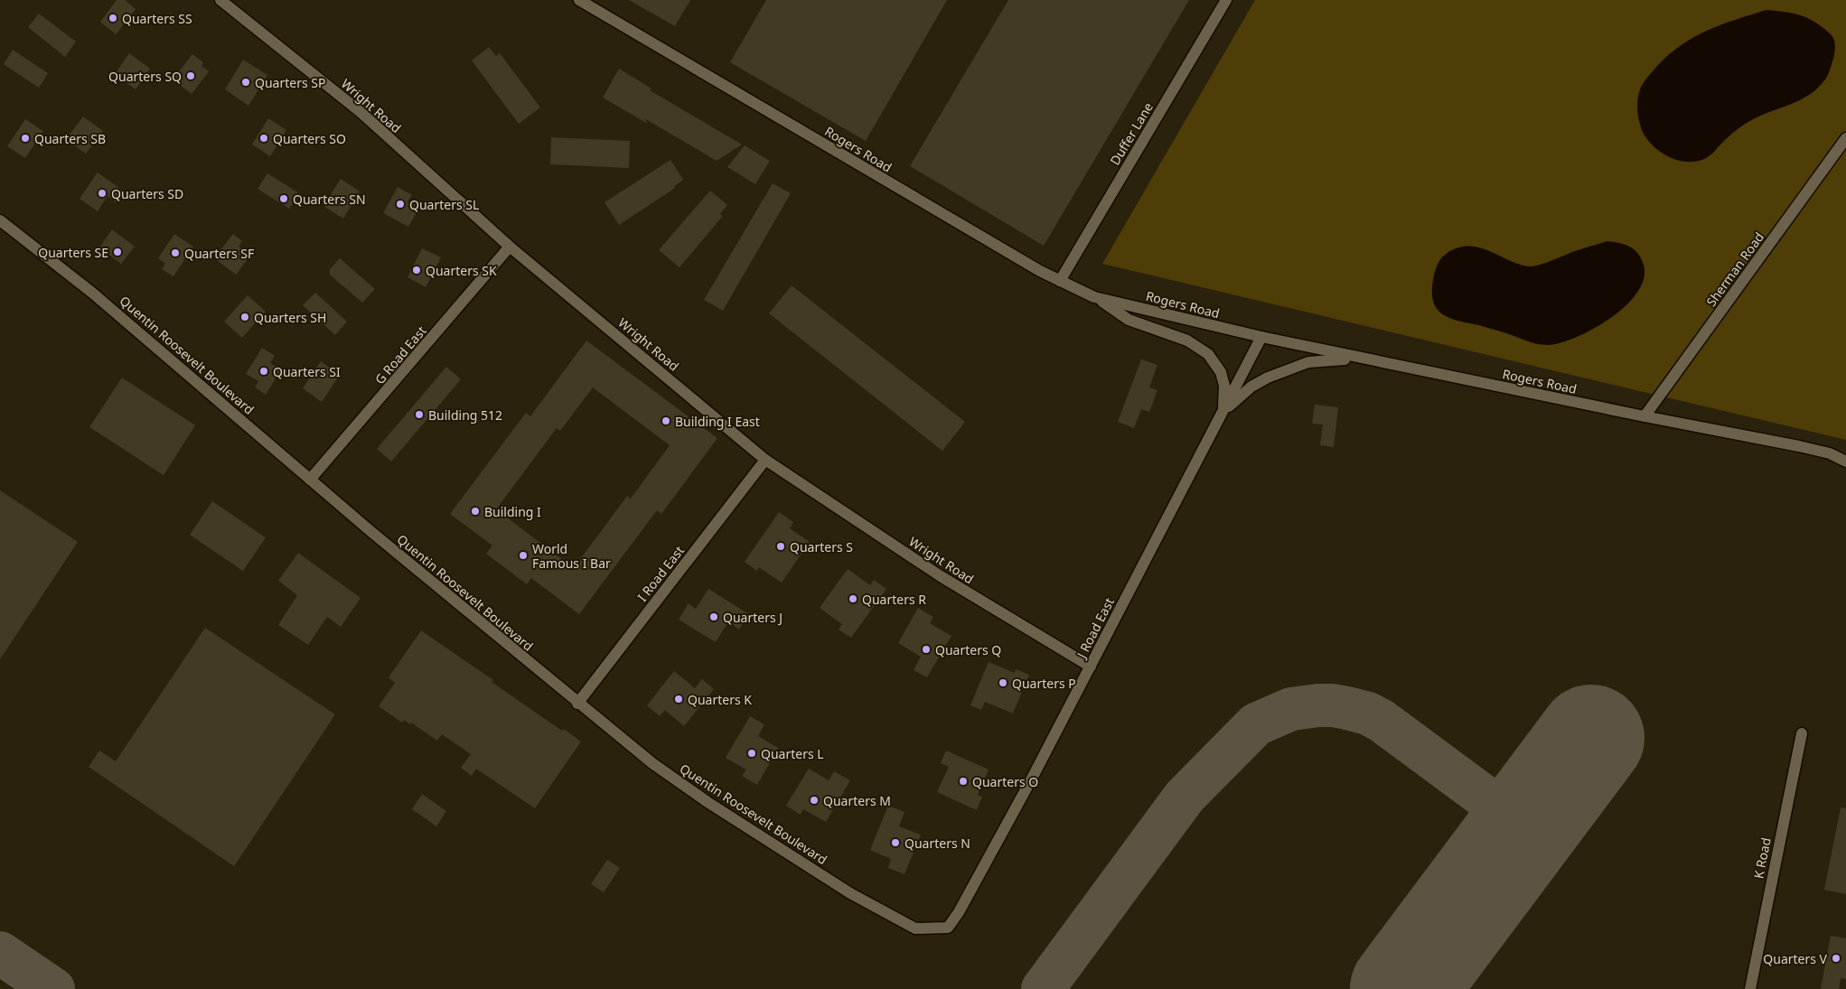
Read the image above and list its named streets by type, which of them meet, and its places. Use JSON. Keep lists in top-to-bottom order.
{
  "streets": {
    "street": [
      "Wright Road",
      "Duffer Lane",
      "Rogers Road",
      "Sherman Road",
      "Quentin Roosevelt Boulevard",
      "G Road East",
      "I Road East",
      "J Road East",
      "K Road"
    ]
  },
  "crossings": [
    ["Wright Road", "G Road East"],
    ["Wright Road", "I Road East"],
    ["Wright Road", "J Road East"],
    ["Duffer Lane", "Rogers Road"],
    ["Rogers Road", "Sherman Road"],
    ["Rogers Road", "J Road East"],
    ["Quentin Roosevelt Boulevard", "G Road East"],
    ["Quentin Roosevelt Boulevard", "I Road East"],
    ["Quentin Roosevelt Boulevard", "J Road East"]
  ],
  "places": [
    "Quarters SS",
    "Quarters SQ",
    "Quarters SP",
    "Quarters SB",
    "Quarters SO",
    "Quarters SD",
    "Quarters SN",
    "Quarters SL",
    "Quarters SE",
    "Quarters SF",
    "Quarters SK",
    "Quarters SH",
    "Quarters SI",
    "Building 512",
    "Building I East",
    "Building I",
    "Quarters S",
    "World Famous I Bar",
    "Quarters R",
    "Quarters J",
    "Quarters Q",
    "Quarters P",
    "Quarters K",
    "Quarters L",
    "Quarters O",
    "Quarters M",
    "Quarters N",
    "Quarters V"
  ]
}
